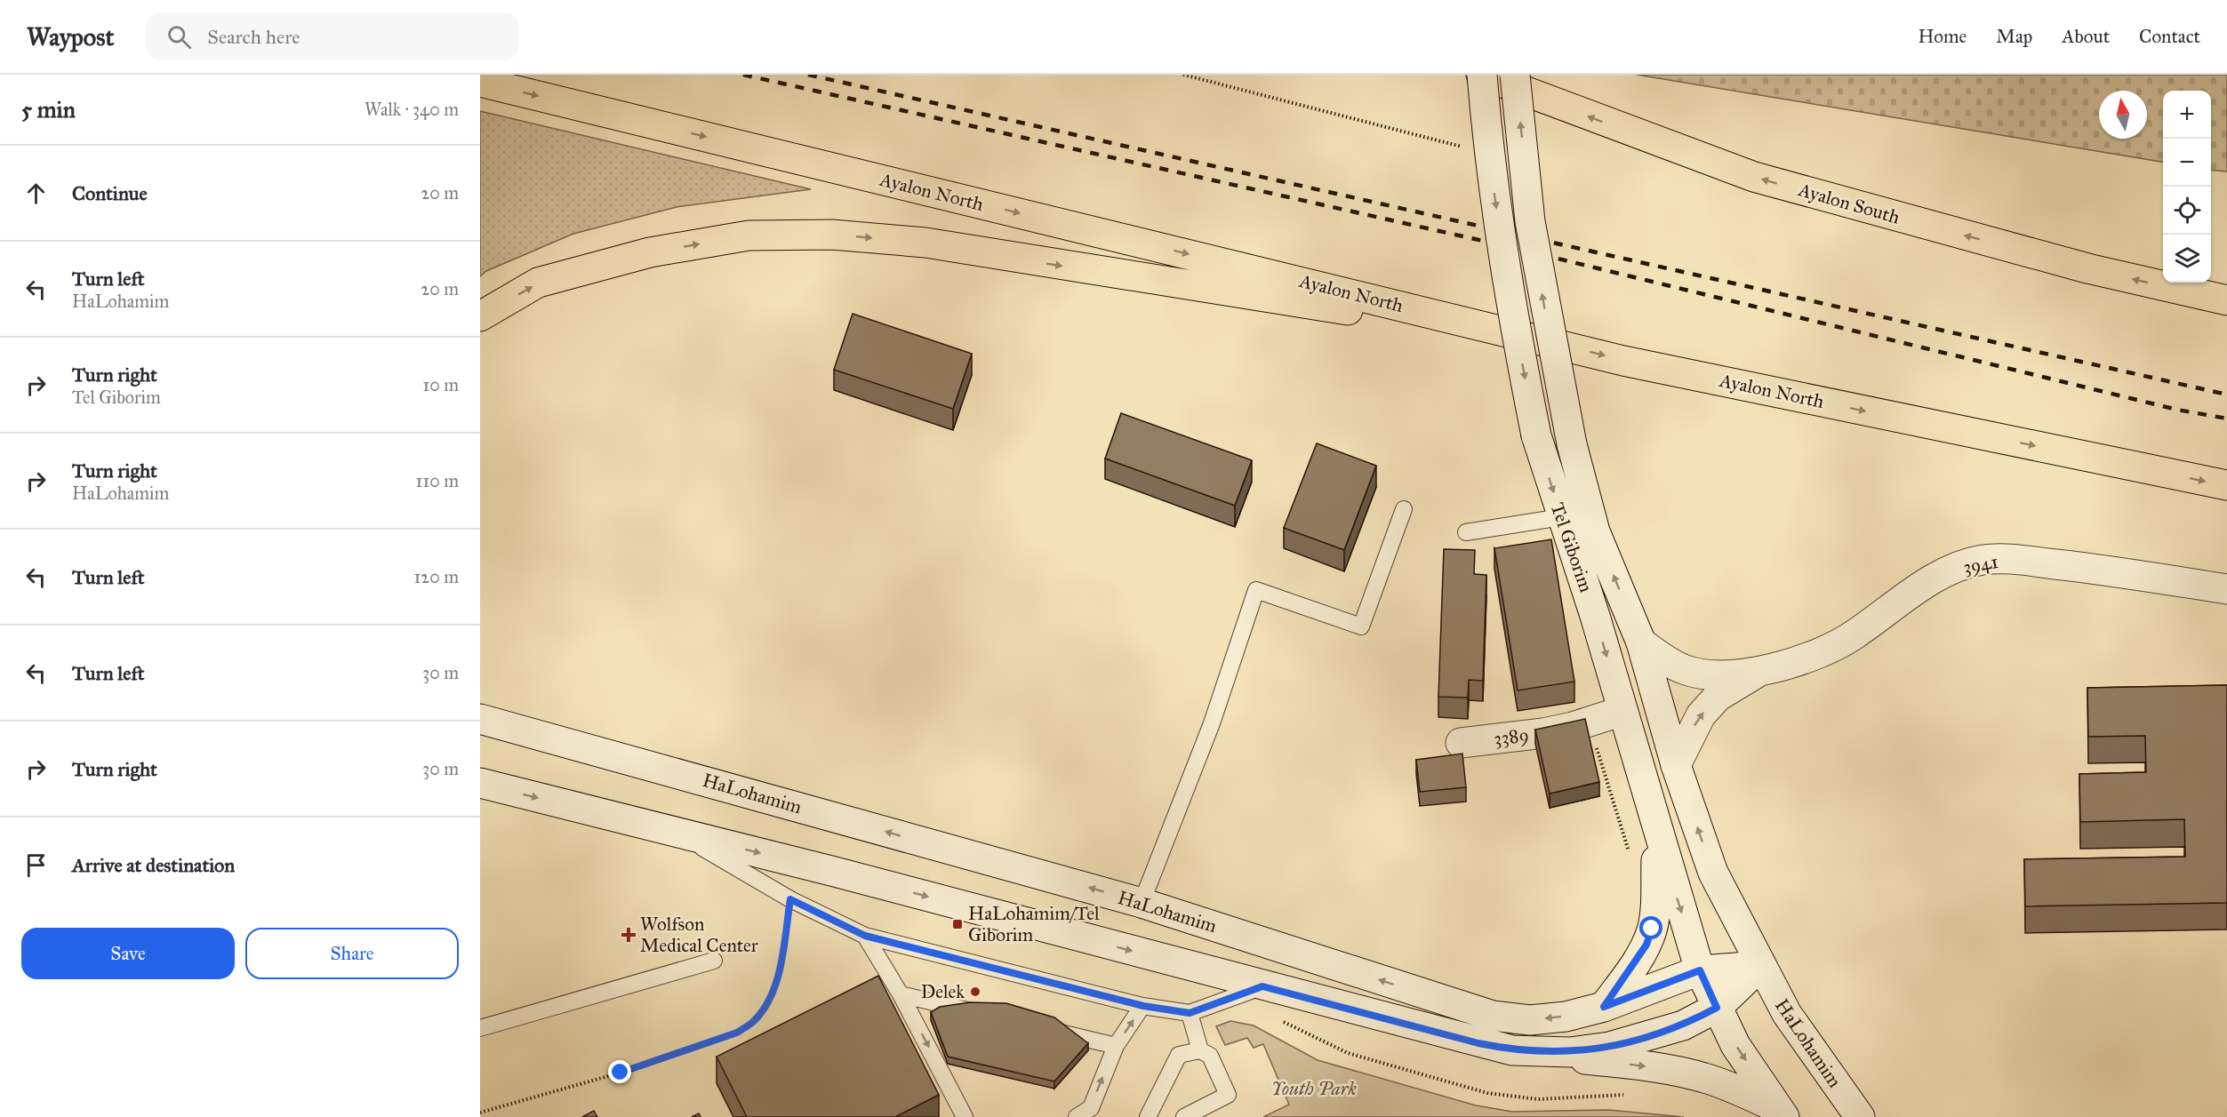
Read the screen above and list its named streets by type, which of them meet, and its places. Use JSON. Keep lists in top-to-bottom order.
{
  "streets": {
    "highway": ["Ayalon North", "Ayalon South"],
    "main road": [
      "Tel Giborim",
      "3941",
      "3389",
      "HaLohamim"
    ]
  },
  "crossings": [
    ["Ayalon South", "Tel Giborim"],
    ["Tel Giborim", "3941"],
    ["Tel Giborim", "3389"],
    ["Tel Giborim", "HaLohamim"]
  ],
  "one_way": ["Ayalon South"],
  "parks": ["Youth Park"],
  "places": {
    "transit": ["HaLohamim/Tel Giborim"],
    "health": ["Wolfson Medical Center"],
    "other": ["Delek"]
  },
  "north": "top",
  "page": {
    "header": "Waypost",
    "search": "Search here",
    "nav": [
      "Home",
      "Map",
      "About",
      "Contact"
    ],
    "heading": ["5 min", "Walk · 340 m"],
    "map_buttons": ["+", "−"],
    "list": [
      ["Continue", "20 m"],
      ["Turn left", "HaLohamim", "20 m"],
      ["Turn right", "Tel Giborim", "10 m"],
      ["Turn right", "HaLohamim", "110 m"],
      ["Turn left", "120 m"],
      ["Turn left", "30 m"],
      ["Turn right", "30 m"],
      "Arrive at destination"
    ],
    "buttons": ["Save", "Share"]
  }
}
